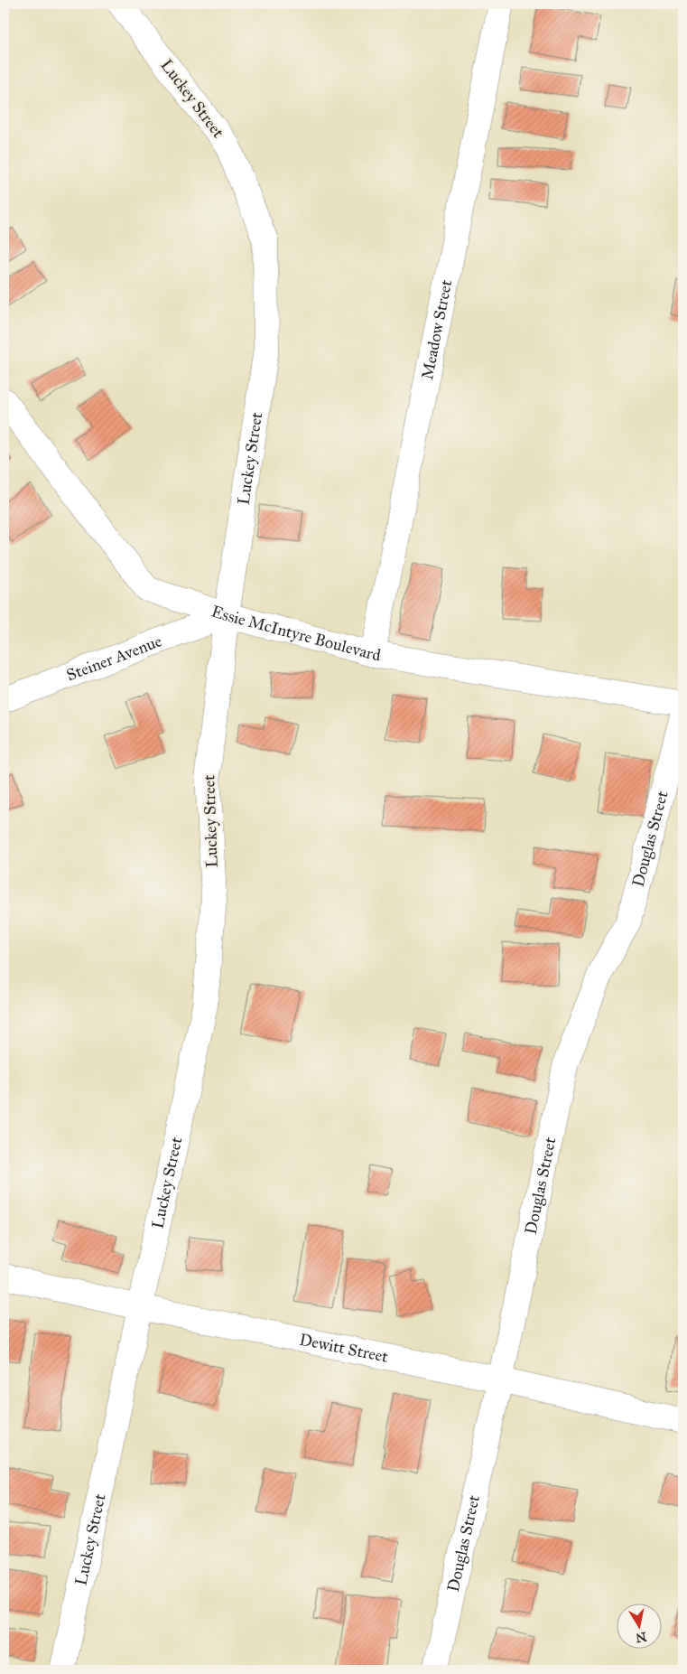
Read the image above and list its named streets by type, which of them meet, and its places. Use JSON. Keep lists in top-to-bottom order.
{
  "streets": {
    "street": [
      "Luckey Street",
      "Meadow Street",
      "Essie McIntyre Boulevard",
      "Steiner Avenue",
      "Douglas Street",
      "Dewitt Street"
    ]
  },
  "crossings": [
    ["Luckey Street", "Essie McIntyre Boulevard"],
    ["Luckey Street", "Steiner Avenue"],
    ["Luckey Street", "Dewitt Street"],
    ["Meadow Street", "Essie McIntyre Boulevard"],
    ["Essie McIntyre Boulevard", "Steiner Avenue"],
    ["Douglas Street", "Dewitt Street"]
  ],
  "north": "bottom"
}
